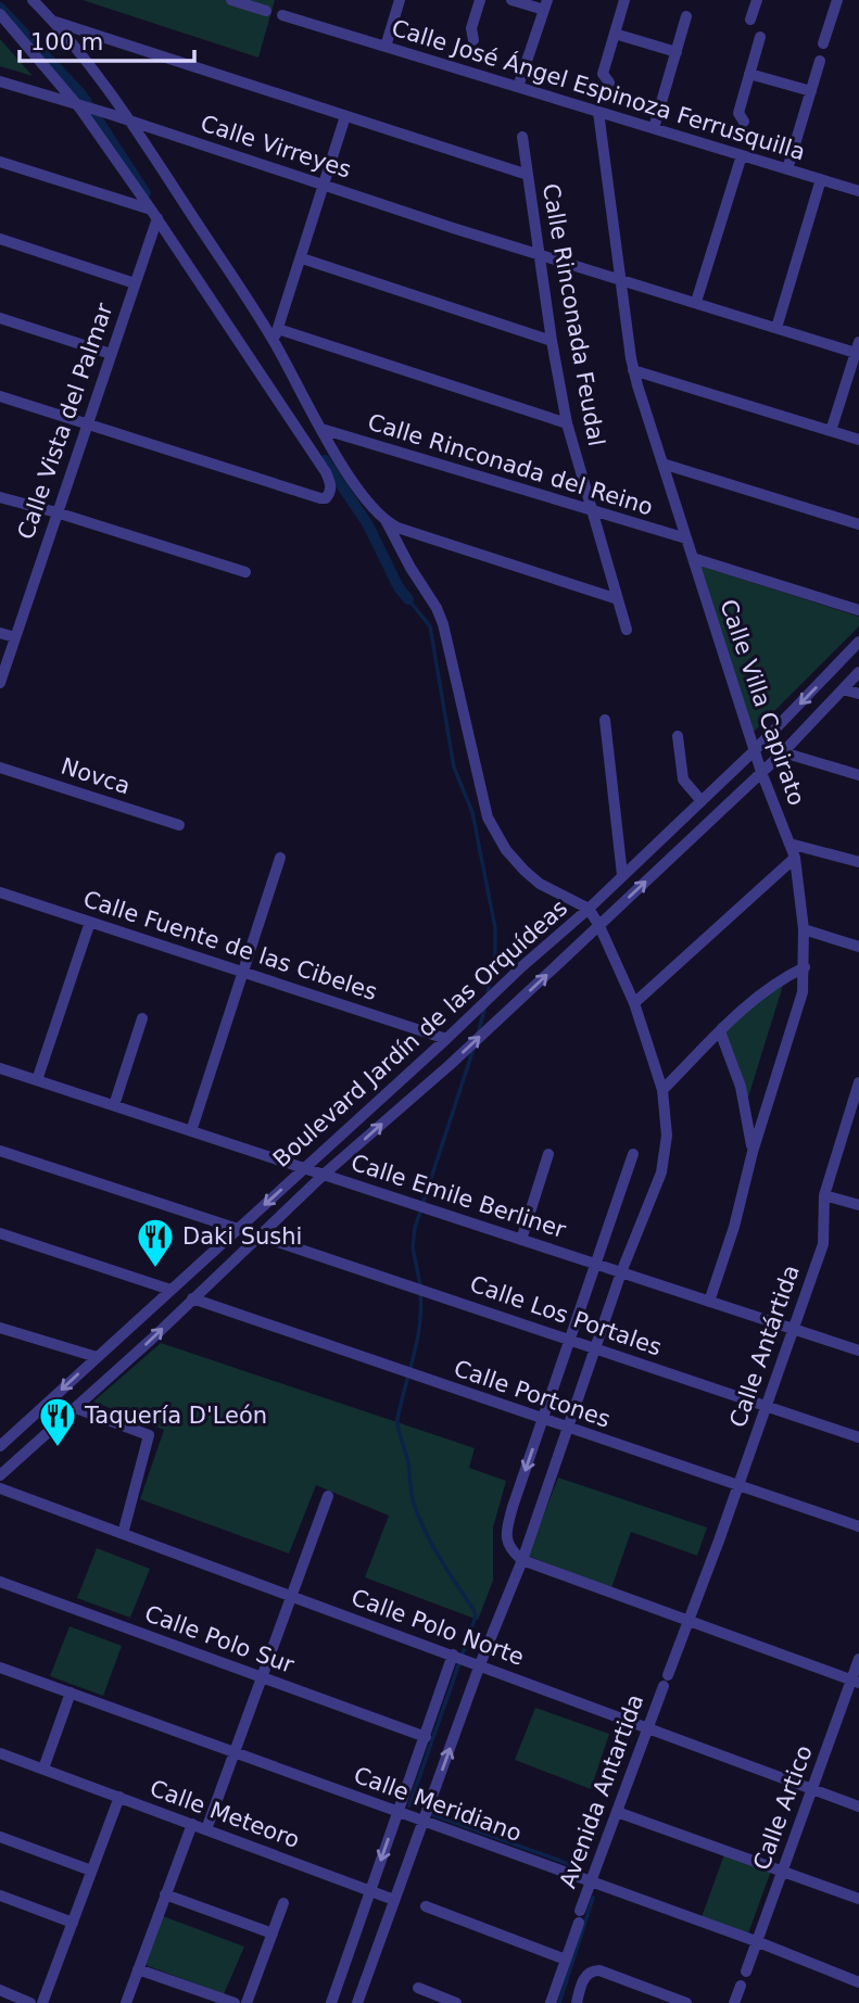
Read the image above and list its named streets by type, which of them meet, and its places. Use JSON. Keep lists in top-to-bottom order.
{
  "streets": {
    "street": [
      "Calle José Ángel Espinoza Ferrusquilla",
      "Calle Virreyes",
      "Calle Rinconada Feudal",
      "Calle Vista del Palmar",
      "Calle Rinconada del Reino",
      "Calle Villa Capirato",
      "Novca",
      "Calle Fuente de las Cibeles",
      "Boulevard Jardín de las Orquídeas",
      "Calle Emile Berliner",
      "Calle Los Portales",
      "Calle Antártida",
      "Calle Portones",
      "Calle Polo Norte",
      "Calle Polo Sur",
      "Avenida Antartida",
      "Calle Meridiano",
      "Calle Artico",
      "Calle Meteoro"
    ]
  },
  "crossings": [
    ["Calle José Ángel Espinoza Ferrusquilla", "Calle Villa Capirato"],
    ["Calle Virreyes", "Calle Rinconada Feudal"],
    ["Calle Virreyes", "Calle Villa Capirato"],
    ["Calle Rinconada Feudal", "Calle Rinconada del Reino"],
    ["Calle Rinconada del Reino", "Calle Villa Capirato"],
    ["Calle Villa Capirato", "Boulevard Jardín de las Orquídeas"],
    ["Calle Villa Capirato", "Calle Emile Berliner"],
    ["Calle Fuente de las Cibeles", "Boulevard Jardín de las Orquídeas"],
    ["Boulevard Jardín de las Orquídeas", "Calle Emile Berliner"],
    ["Boulevard Jardín de las Orquídeas", "Calle Los Portales"],
    ["Boulevard Jardín de las Orquídeas", "Calle Portones"],
    ["Calle Emile Berliner", "Calle Antártida"],
    ["Calle Los Portales", "Calle Antártida"],
    ["Calle Antártida", "Calle Portones"],
    ["Calle Antártida", "Avenida Antartida"],
    ["Calle Polo Norte", "Avenida Antartida"],
    ["Calle Polo Norte", "Calle Artico"],
    ["Avenida Antartida", "Calle Meridiano"],
    ["Calle Meridiano", "Calle Artico"]
  ],
  "places": {
    "restaurant": ["Daki Sushi", "Taquería D'León"]
  },
  "scale_bar": "100 m"
}
